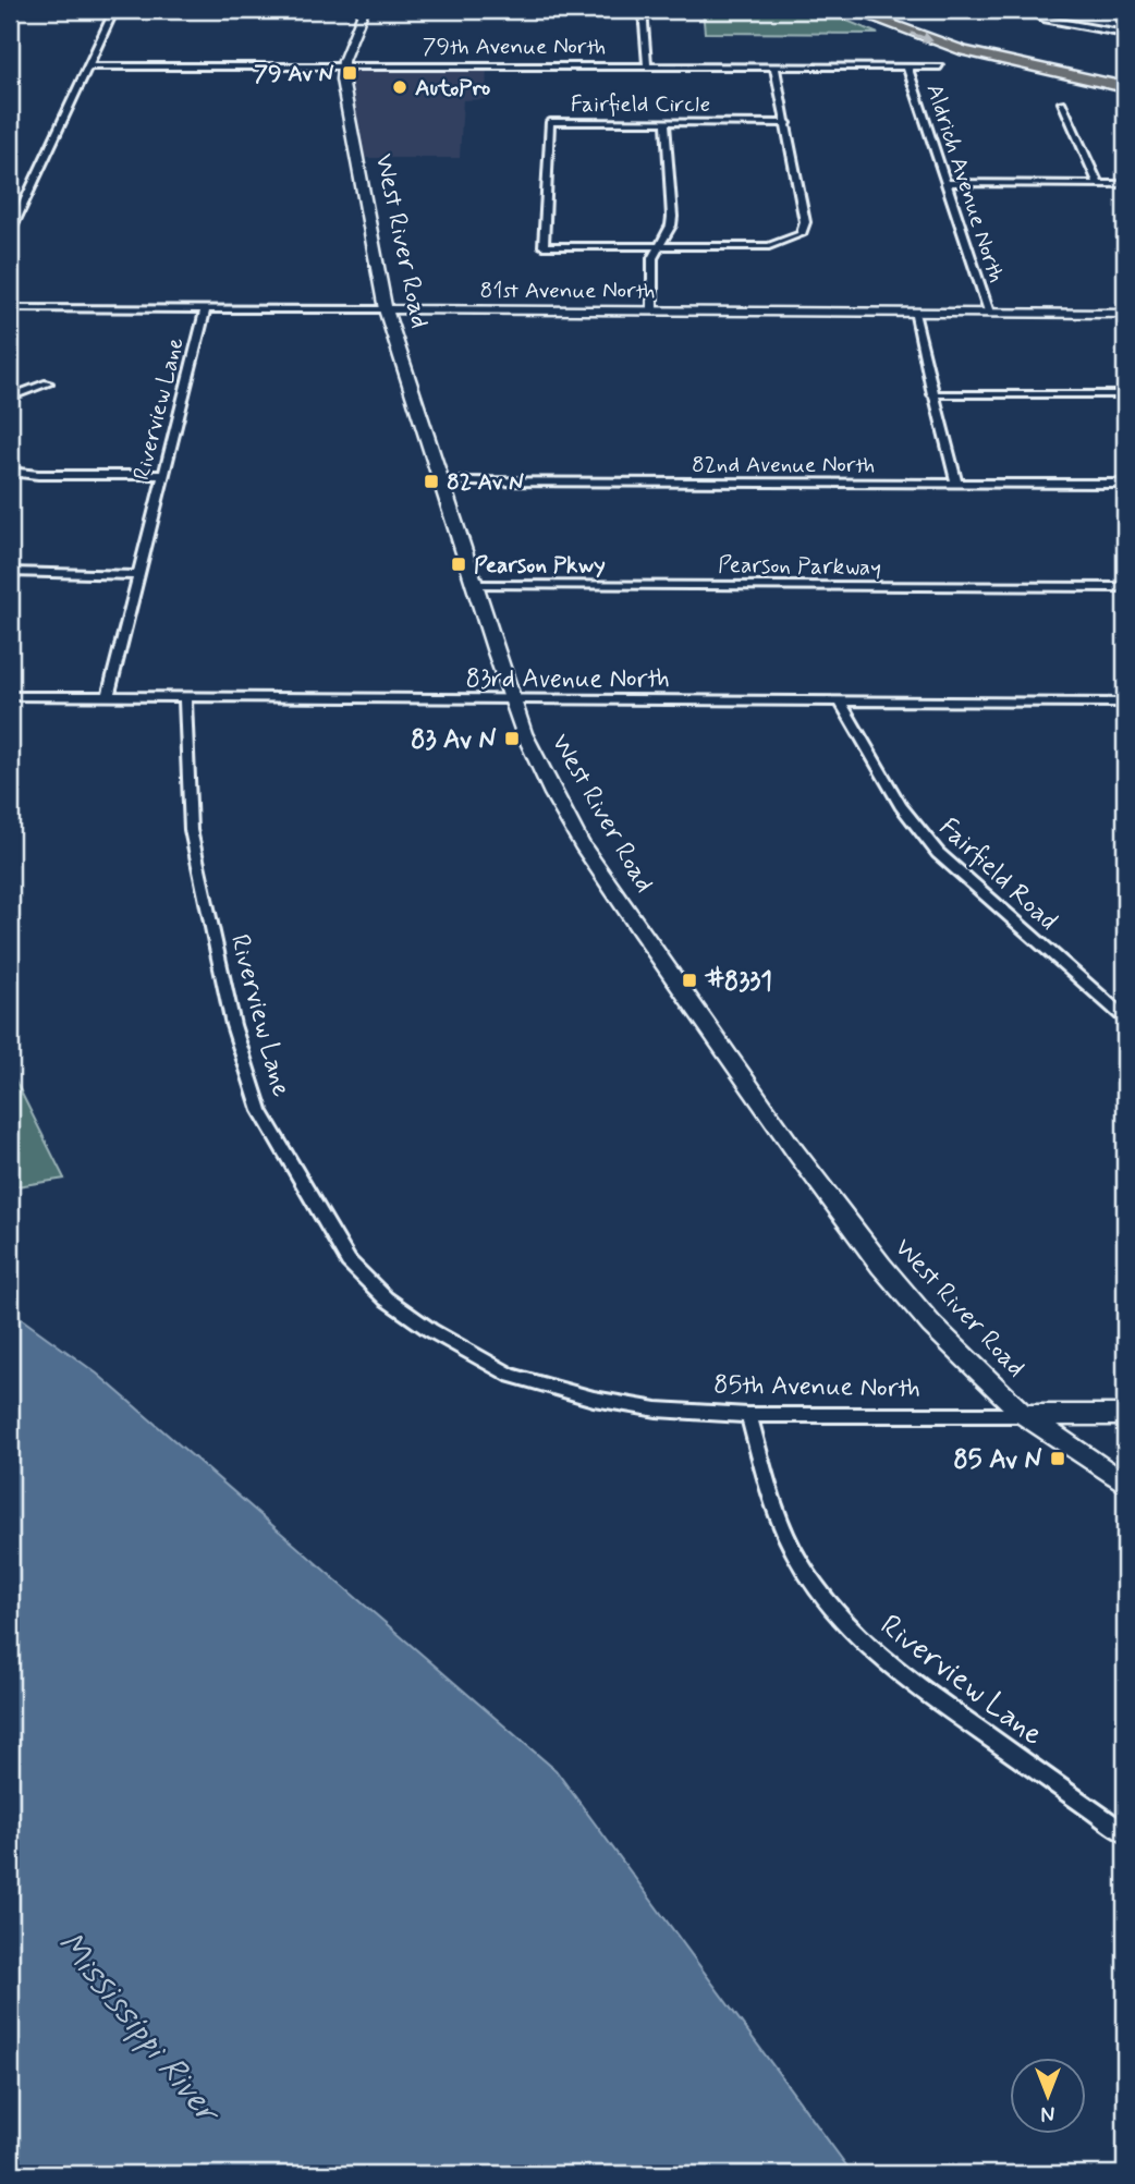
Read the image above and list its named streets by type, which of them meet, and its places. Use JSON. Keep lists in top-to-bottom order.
{
  "streets": {
    "street": [
      "79th Avenue North",
      "Fairfield Circle",
      "Aldrich Avenue North",
      "West River Road",
      "81st Avenue North",
      "Riverview Lane",
      "82nd Avenue North",
      "Pearson Parkway",
      "83rd Avenue North",
      "Fairfield Road",
      "85th Avenue North"
    ]
  },
  "crossings": [
    ["79th Avenue North", "Aldrich Avenue North"],
    ["79th Avenue North", "West River Road"],
    ["Aldrich Avenue North", "81st Avenue North"],
    ["West River Road", "81st Avenue North"],
    ["West River Road", "82nd Avenue North"],
    ["West River Road", "Pearson Parkway"],
    ["West River Road", "83rd Avenue North"],
    ["West River Road", "85th Avenue North"],
    ["81st Avenue North", "Riverview Lane"],
    ["Riverview Lane", "83rd Avenue North"],
    ["Riverview Lane", "85th Avenue North"],
    ["83rd Avenue North", "Fairfield Road"]
  ],
  "water": ["Mississippi River"],
  "places": {
    "transit": [
      "79 Av N",
      "82 Av N",
      "Pearson Pkwy",
      "83 Av N",
      "#8331",
      "85 Av N"
    ],
    "other": ["AutoPro"]
  },
  "north": "bottom"
}
